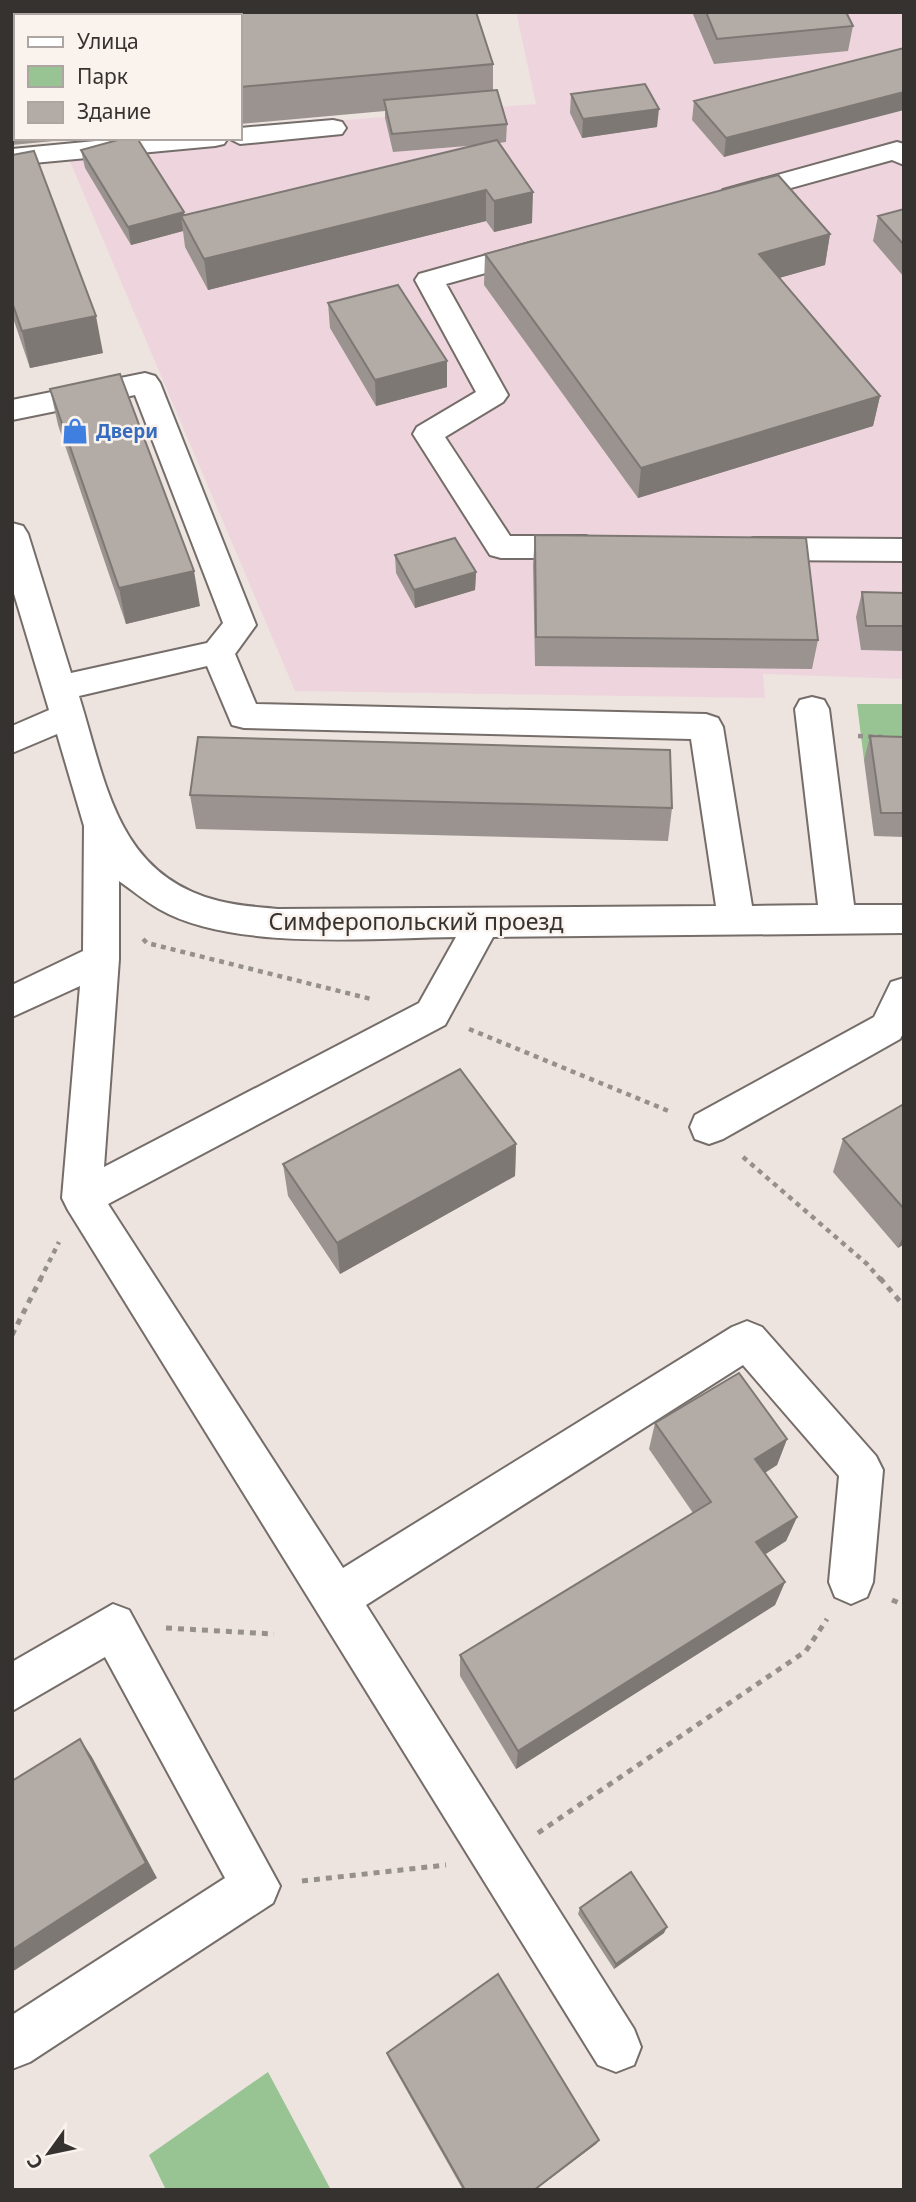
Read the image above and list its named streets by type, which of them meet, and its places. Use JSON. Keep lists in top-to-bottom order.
{
  "streets": {
    "street": ["Симферопольский проезд"]
  },
  "places": {
    "shop": ["Двери"]
  },
  "legend": ["Улица", "Парк", "Здание"],
  "north": "bottom left"
}
